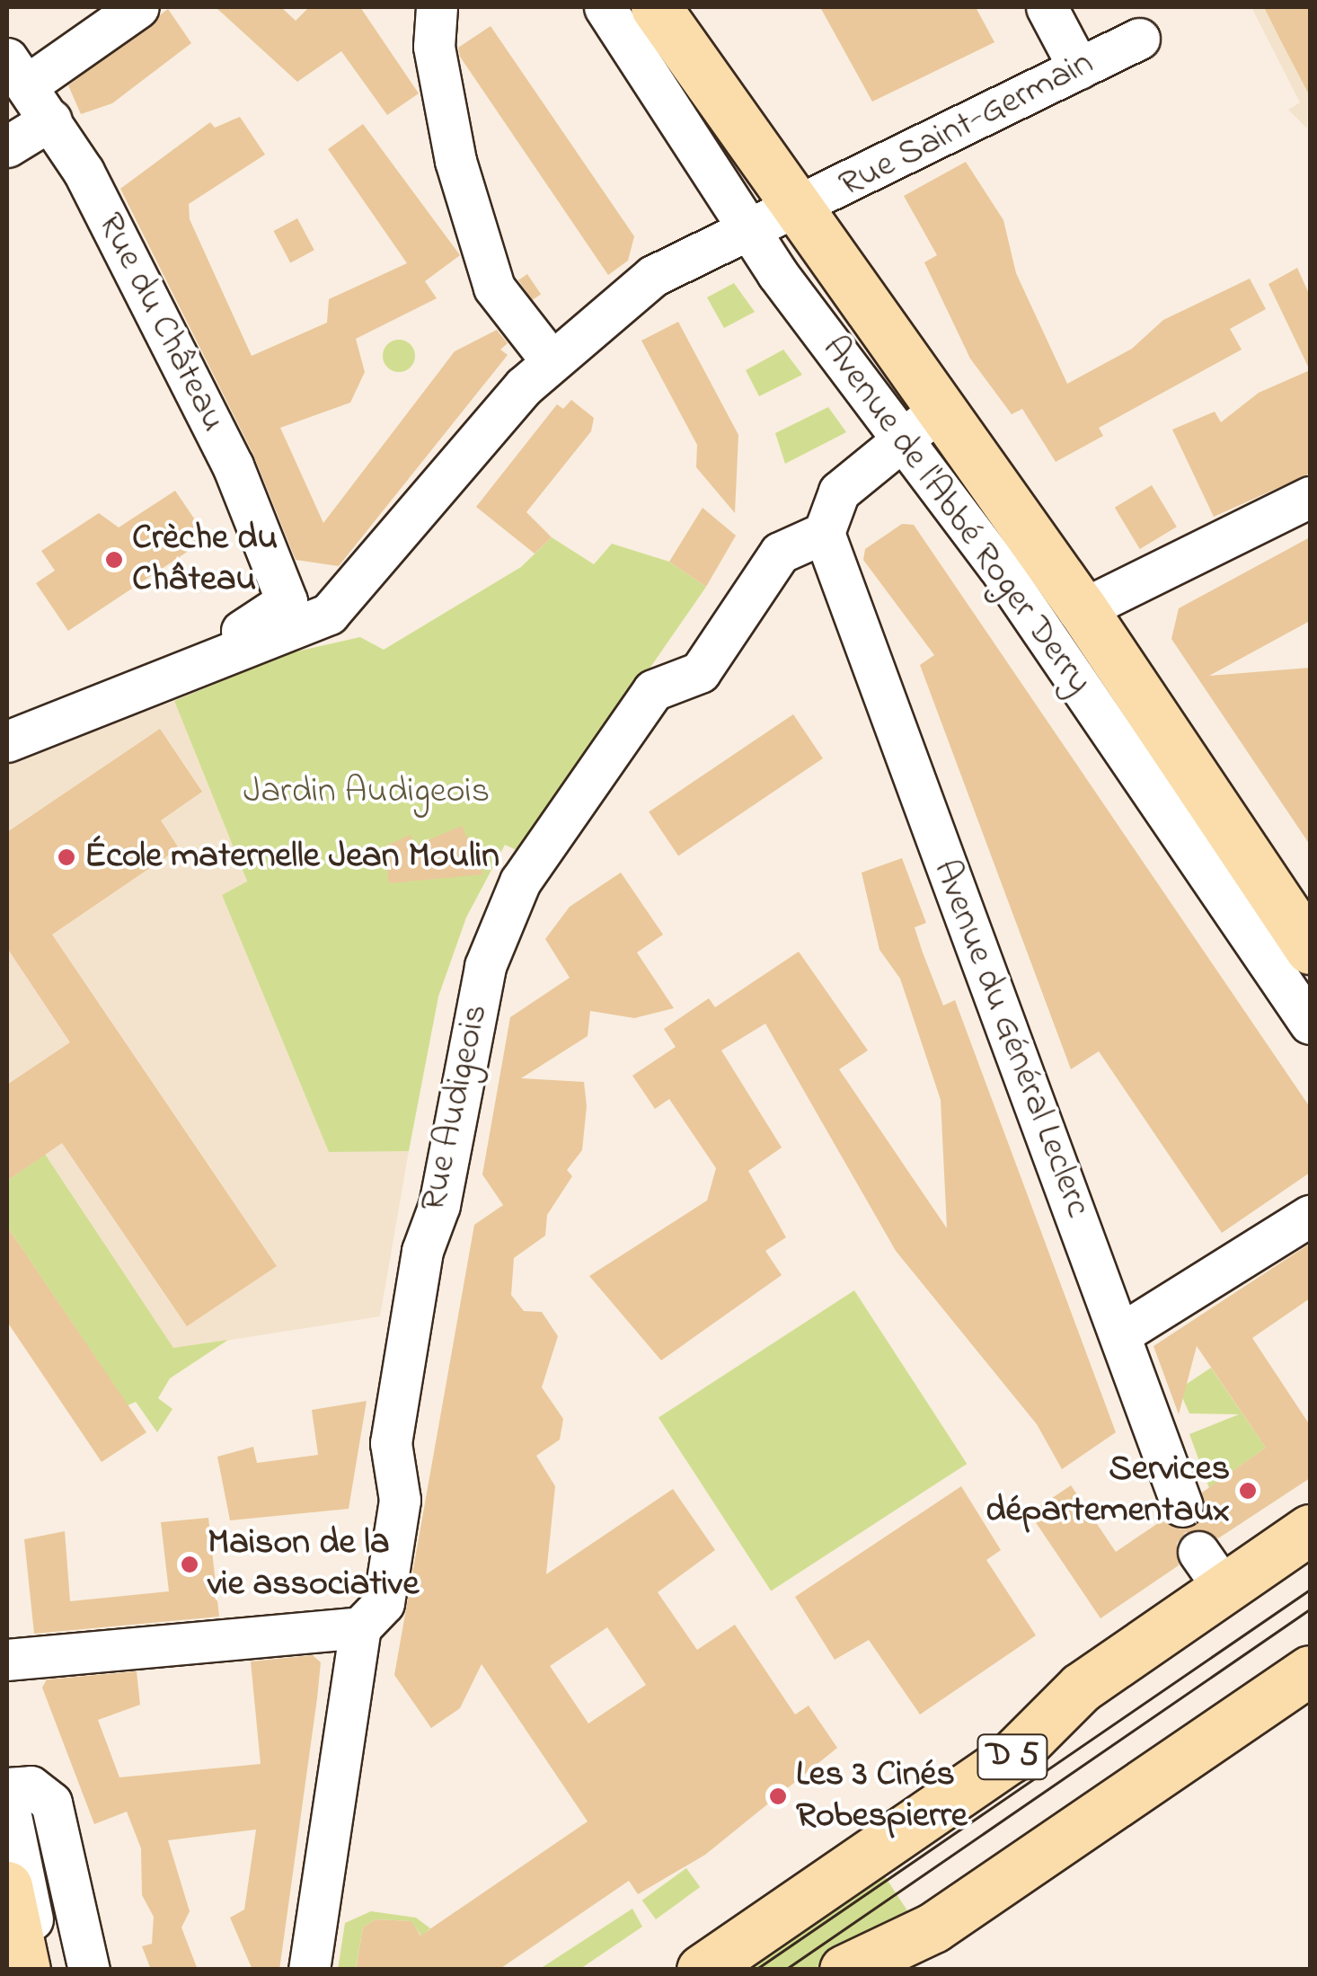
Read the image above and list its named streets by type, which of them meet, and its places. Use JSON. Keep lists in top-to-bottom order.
{
  "streets": {
    "main road": ["Avenue de l'Abbé Roger Derry", "D 5"],
    "street": [
      "Rue Saint-Germain",
      "Rue du Château",
      "Avenue du Général Leclerc",
      "Rue Audigeois"
    ]
  },
  "crossings": [
    ["Rue Saint-Germain", "Rue du Château"],
    ["Rue Saint-Germain", "Avenue de l'Abbé Roger Derry"],
    ["Avenue du Général Leclerc", "Rue Audigeois"]
  ],
  "parks": ["Jardin Audigeois"],
  "places": [
    "Crèche du Château",
    "École maternelle Jean Moulin",
    "Services départementaux",
    "Maison de la vie associative",
    "Les 3 Cinés Robespierre"
  ]
}
